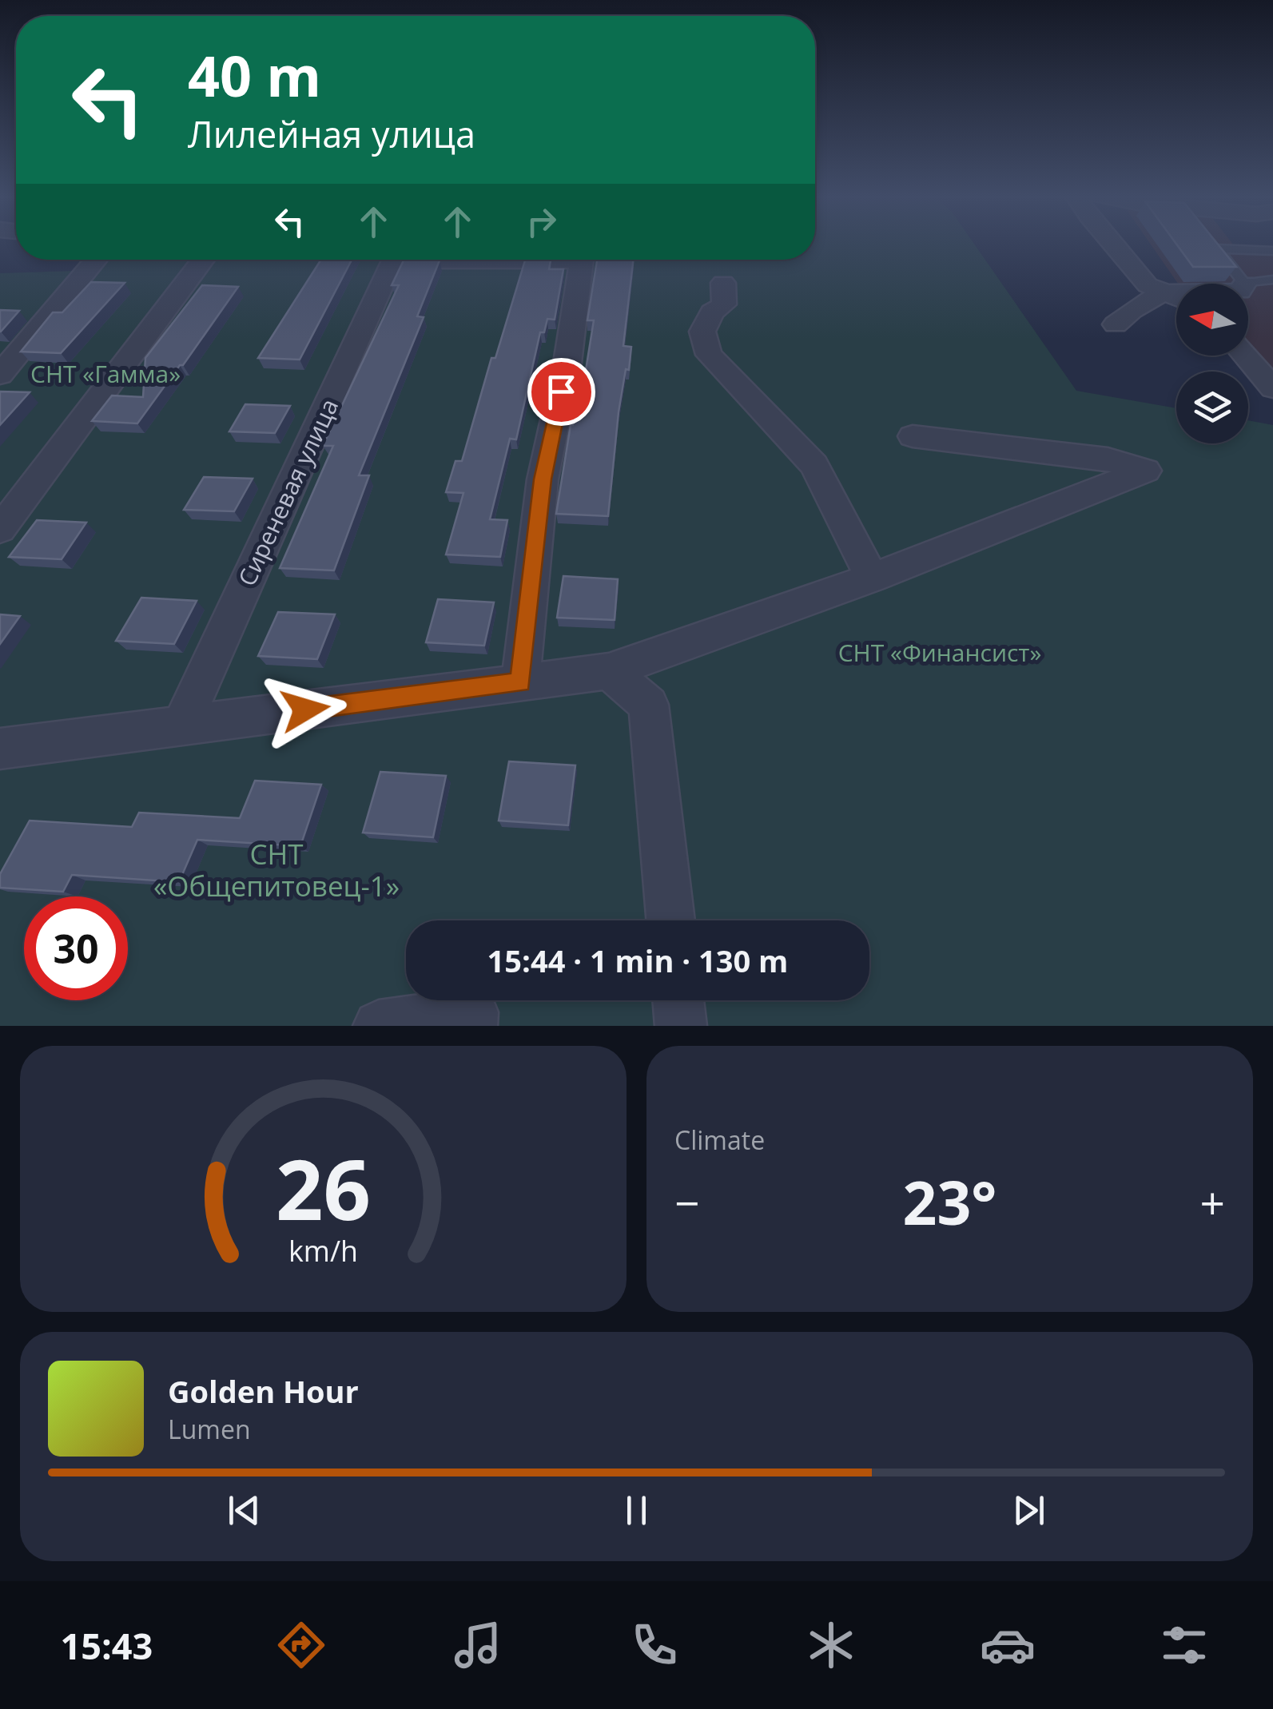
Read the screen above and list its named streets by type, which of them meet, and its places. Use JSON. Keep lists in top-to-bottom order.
{
  "streets": {
    "street": ["Сиреневая улица"]
  },
  "parks": ["СНТ «Гамма»", "СНТ «Финансист»", "СНТ «Общепитовец-1»"],
  "north": "left",
  "page": {
    "turn": ["40 m", "Лилейная улица"],
    "limit": "30",
    "trip": "15:44 · 1 min · 130 m",
    "tile": "Climate",
    "heat": ["−", "23°", "+"],
    "song": ["Golden Hour", "Lumen"],
    "tabs": "15:43",
    "gauge": ["26", "km/h"]
  }
}
